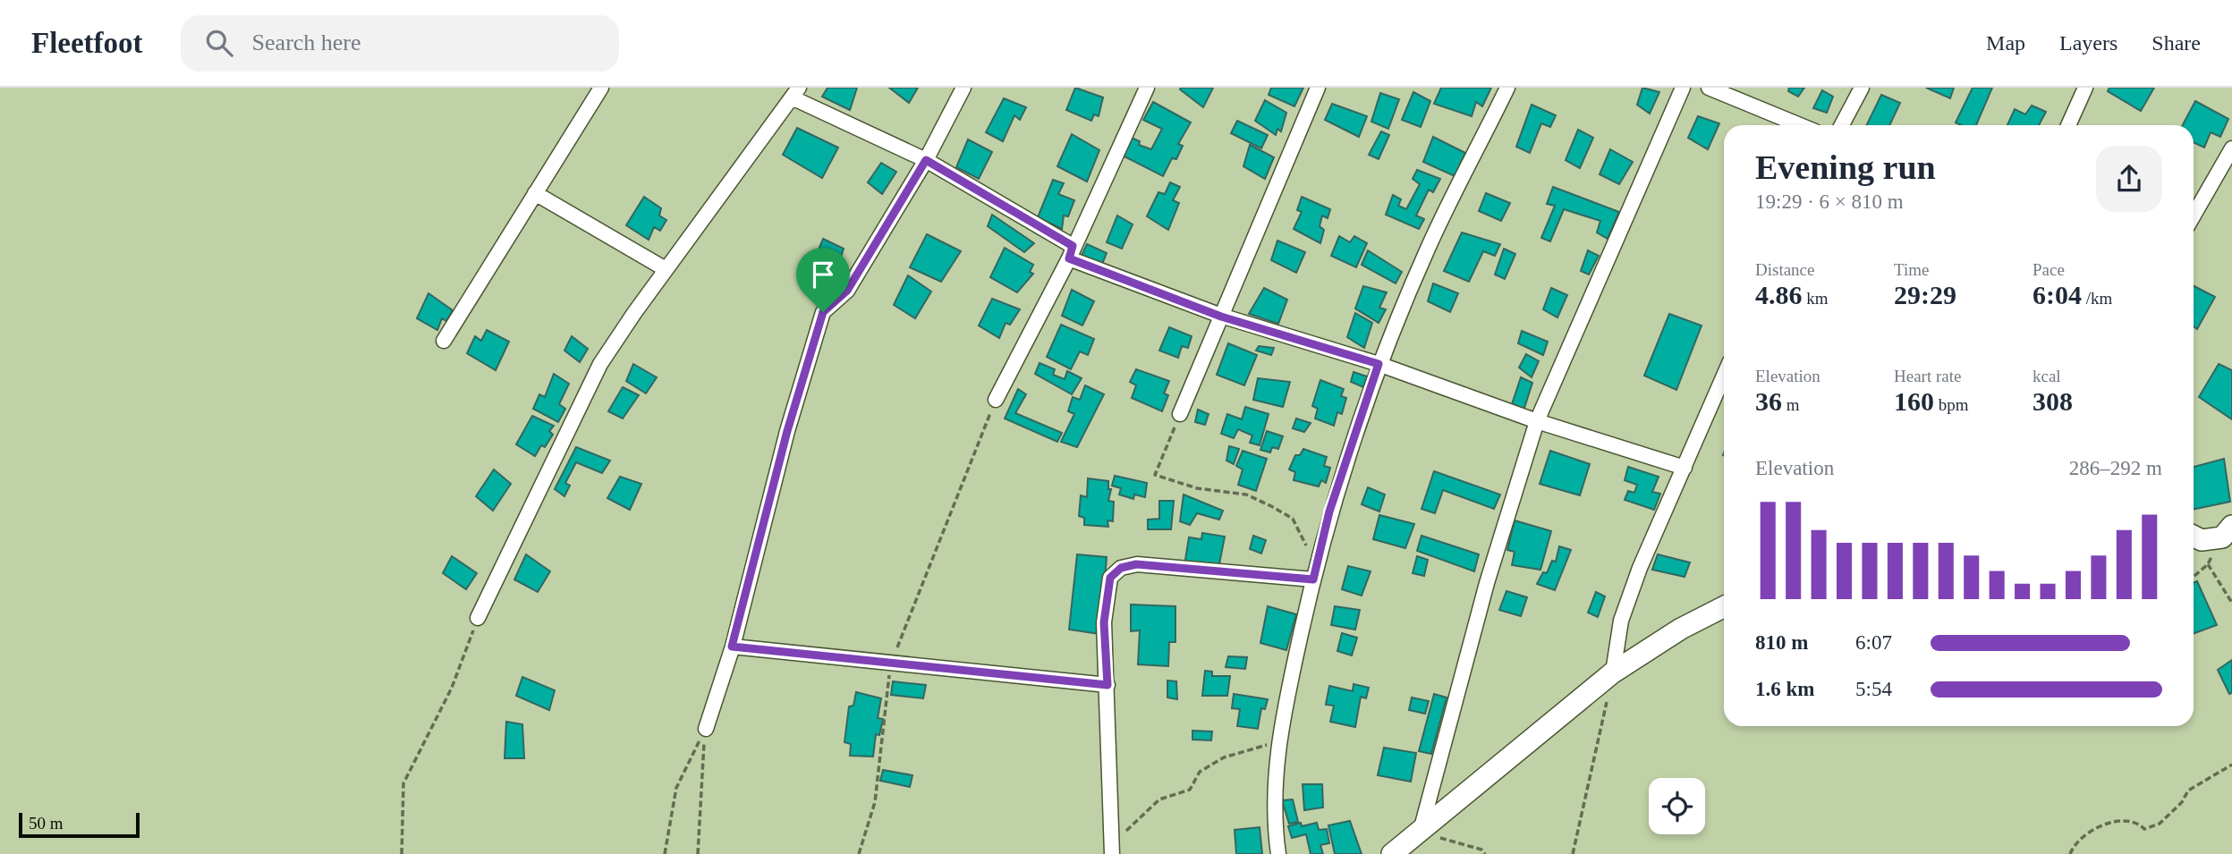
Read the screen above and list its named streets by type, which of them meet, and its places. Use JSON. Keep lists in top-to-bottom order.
{
  "scale_bar": "50 m",
  "page": {
    "header": "Fleetfoot",
    "search": "Search here",
    "nav": ["Map", "Layers", "Share"],
    "heading": ["Evening run", "19:29 · 6 × 810 m"],
    "stats": [
      ["Distance", "4.86 km"],
      ["Time", "29:29"],
      ["Pace", "6:04 /km"],
      ["Elevation", "36 m"],
      ["Heart rate", "160 bpm"],
      ["kcal", "308"]
    ],
    "chart": ["Elevation", "286–292 m"],
    "list": [
      {
        "name": "810 m",
        "note": "6:07"
      },
      {
        "name": "1.6 km",
        "note": "5:54"
      }
    ],
    "scale": "50 m"
  }
}
